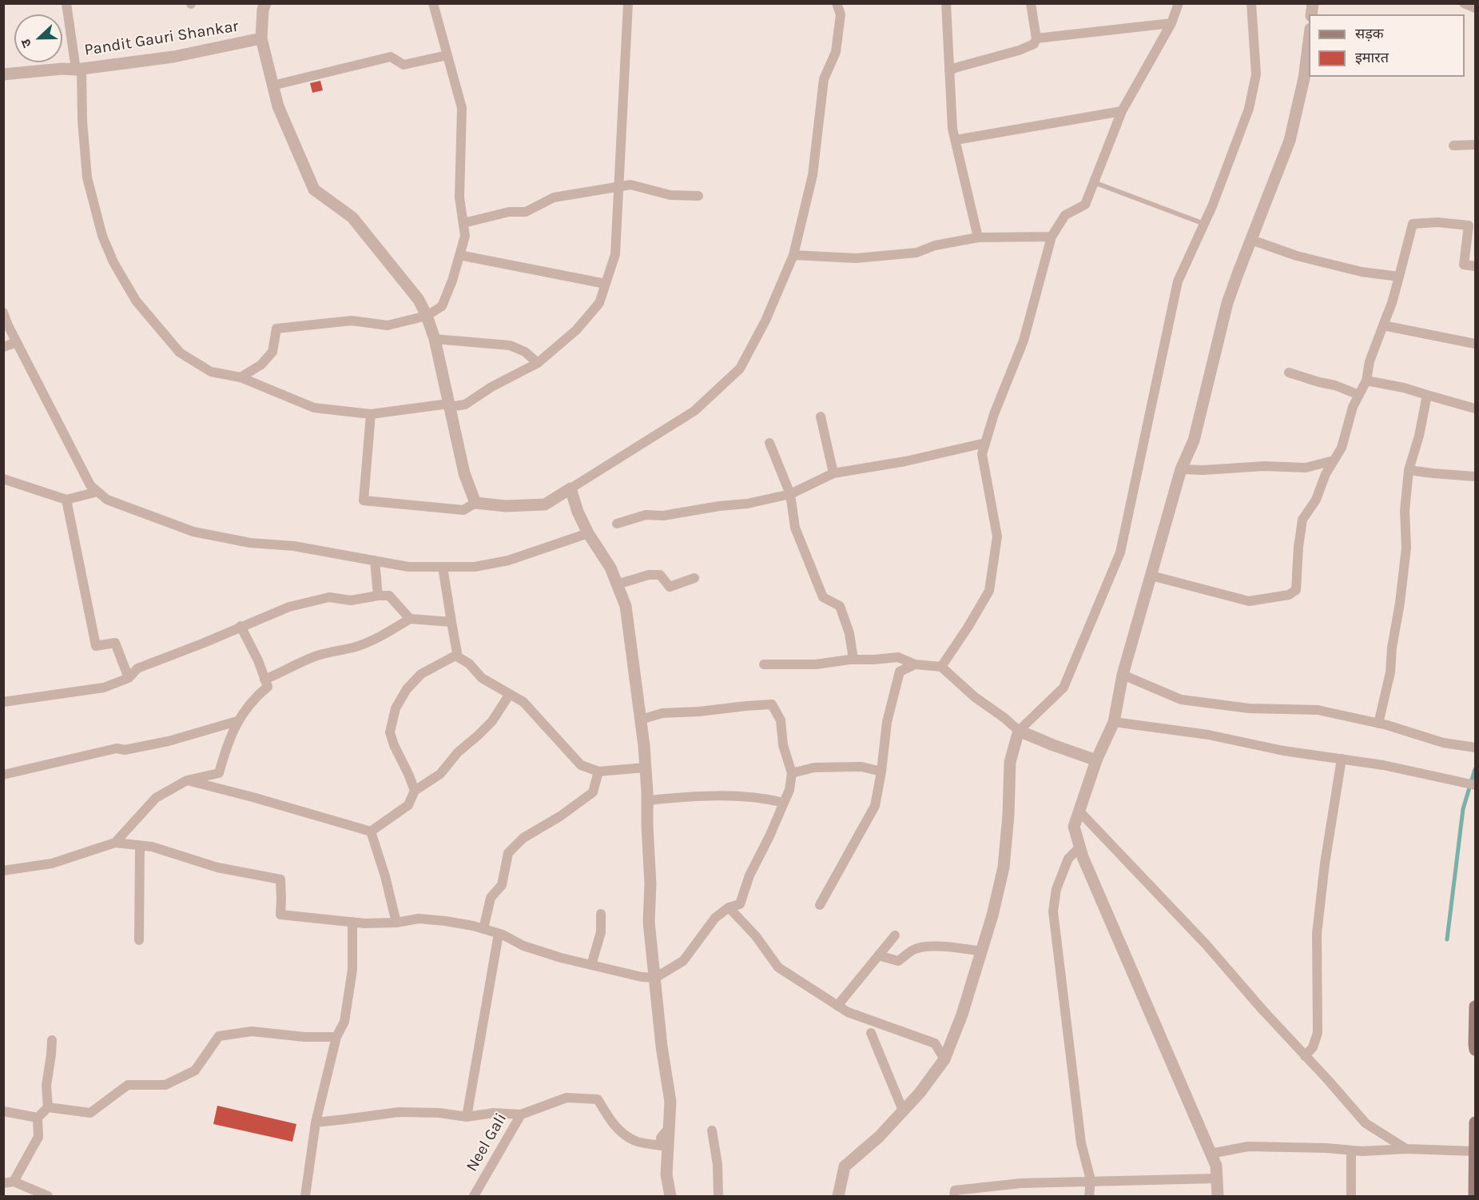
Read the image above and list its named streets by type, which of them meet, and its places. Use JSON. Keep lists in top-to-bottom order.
{
  "streets": {
    "street": ["Pandit Gauri Shankar", "Neel Gali"]
  },
  "legend": ["सड़क", "इमारत"],
  "north": "left"
}
